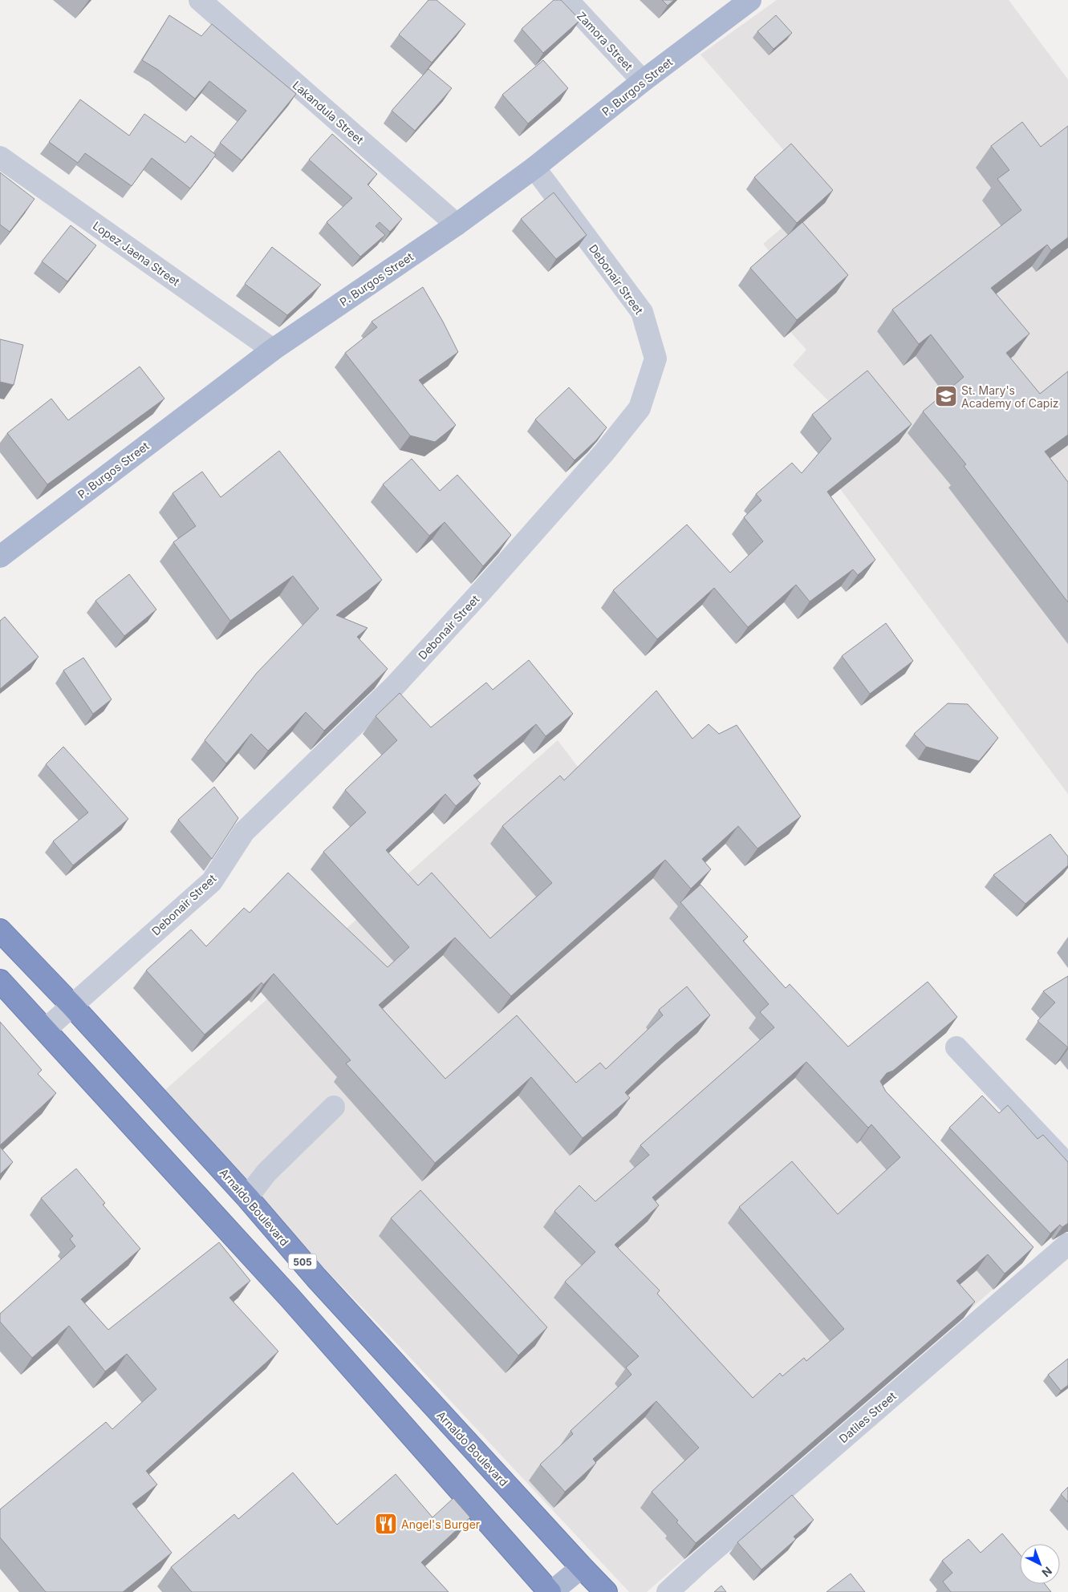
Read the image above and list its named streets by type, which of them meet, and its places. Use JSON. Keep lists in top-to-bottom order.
{
  "streets": {
    "highway": ["Arnaldo Boulevard", "505"],
    "main road": ["P. Burgos Street"],
    "street": [
      "Zamora Street",
      "Lakandula Street",
      "Lopez Jaena Street",
      "Debonair Street",
      "Datiles Street"
    ]
  },
  "crossings": [
    ["Zamora Street", "P. Burgos Street"],
    ["P. Burgos Street", "Lakandula Street"],
    ["P. Burgos Street", "Lopez Jaena Street"],
    ["P. Burgos Street", "Debonair Street"],
    ["Debonair Street", "Arnaldo Boulevard"]
  ],
  "places": {
    "school or university": ["St. Mary's Academy of Capiz"],
    "restaurant": ["Angel's Burger"]
  },
  "north": "bottom right"
}
